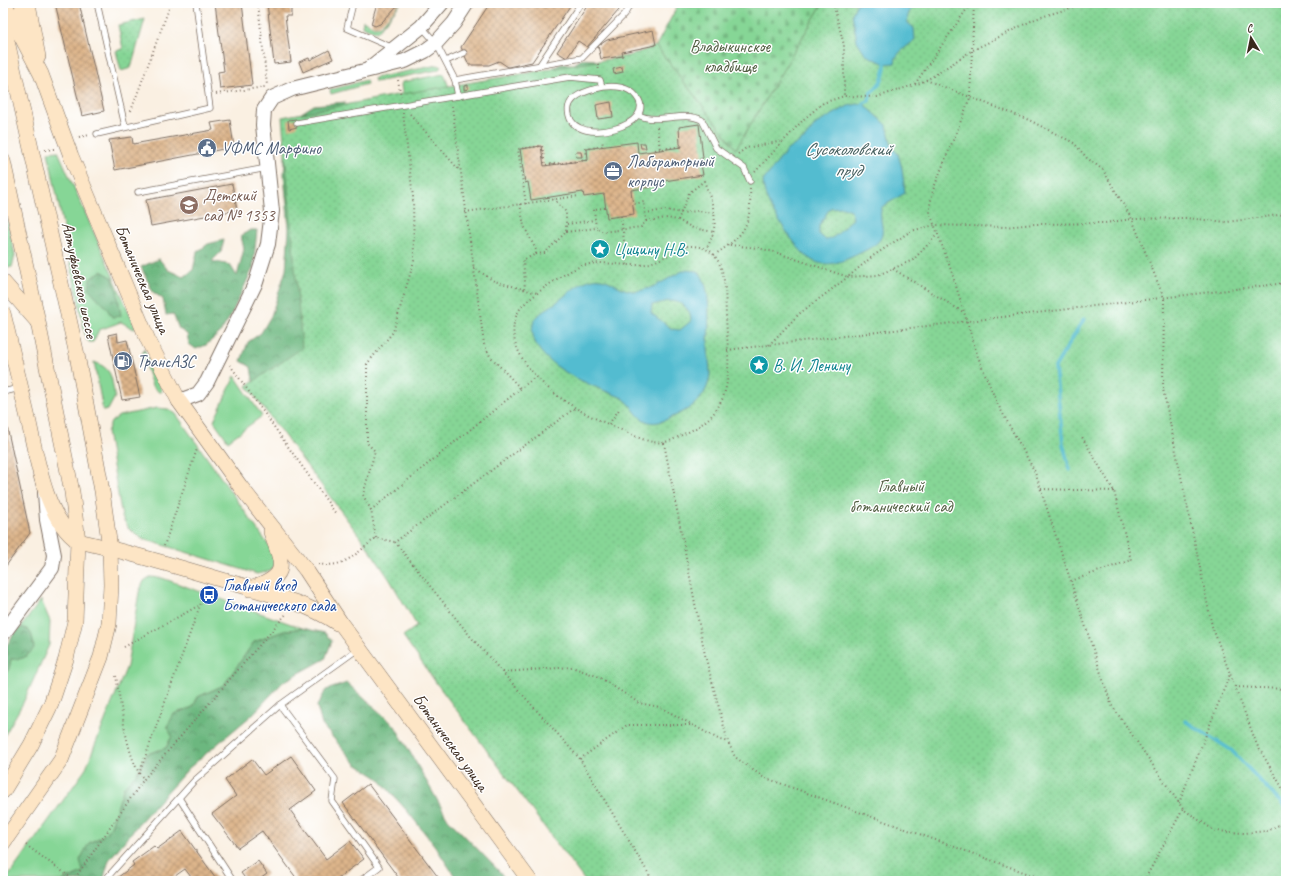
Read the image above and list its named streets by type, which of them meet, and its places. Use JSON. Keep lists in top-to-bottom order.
{
  "streets": {
    "main road": ["Ботаническая улица", "Алтуфьевское шоссе"]
  },
  "crossings": [
    ["Ботаническая улица", "Алтуфьевское шоссе"]
  ],
  "water": ["Сусоколовский пруд"],
  "parks": ["Владыкинское кладбище", "Главный ботанический сад"],
  "places": {
    "public building": ["УФМС Марфино"],
    "office": ["Лабораторный корпус"],
    "school or university": ["Детский сад № 1353"],
    "place": ["Цицину Н.В.", "В. И. Ленину"],
    "fuel station": ["ТрансАЗС"],
    "bus stop": ["Главный вход Ботанического сада"]
  },
  "north": "top"
}
